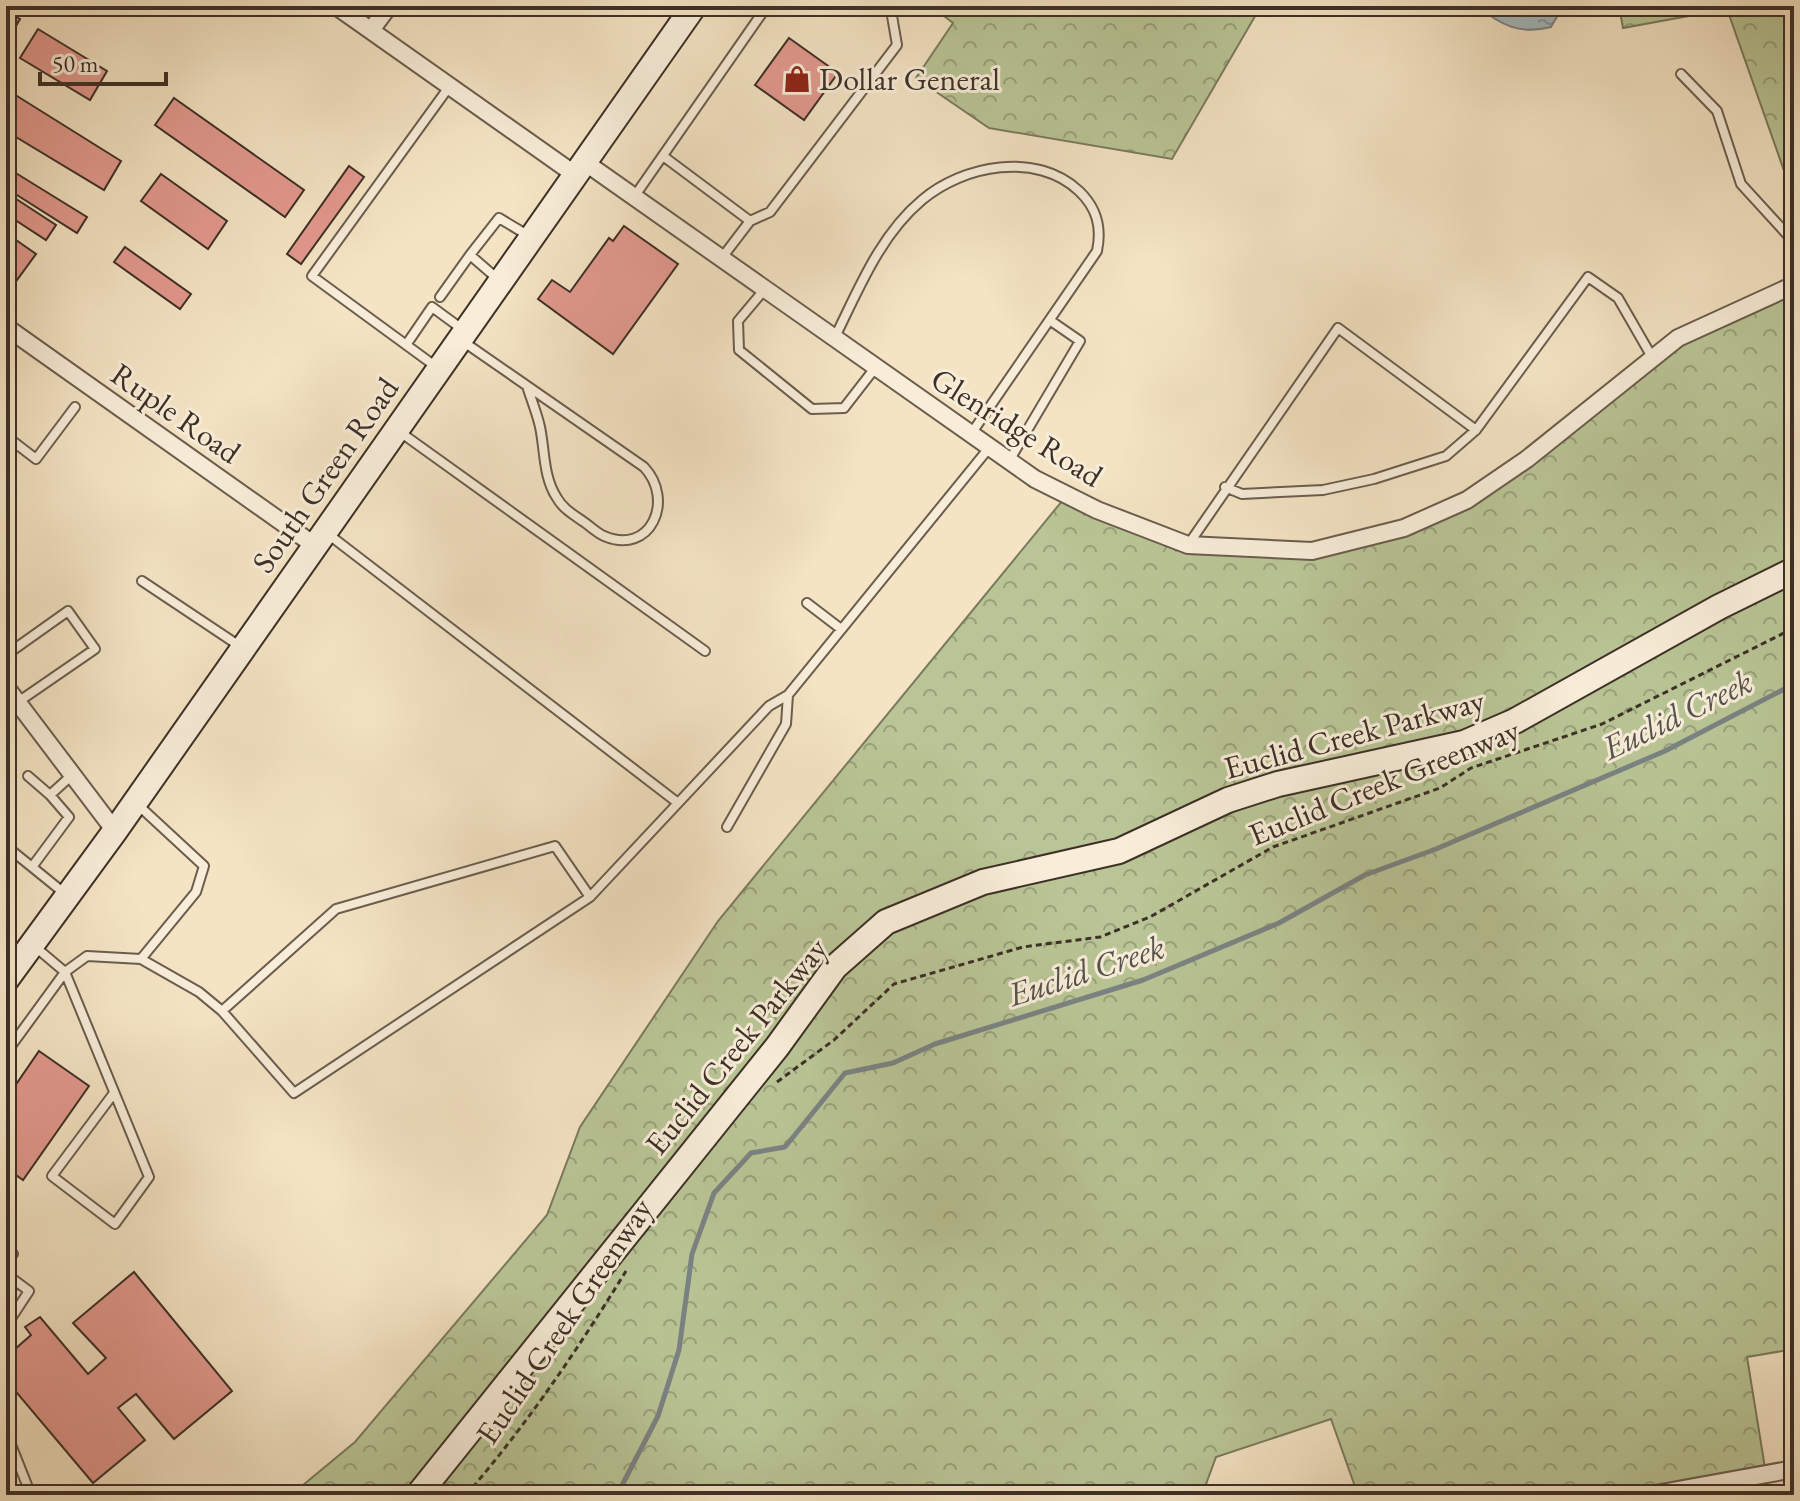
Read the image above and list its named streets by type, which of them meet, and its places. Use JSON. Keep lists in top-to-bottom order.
{
  "streets": {
    "street": [
      "Ruple Road",
      "Glenridge Road",
      "South Green Road",
      "Euclid Creek Parkway"
    ],
    "path": ["Euclid Creek Greenway"]
  },
  "crossings": [
    ["Ruple Road", "South Green Road"],
    ["Glenridge Road", "South Green Road"]
  ],
  "water": ["Euclid Creek"],
  "places": {
    "shop": ["Dollar General"]
  },
  "scale_bar": "50 m"
}
